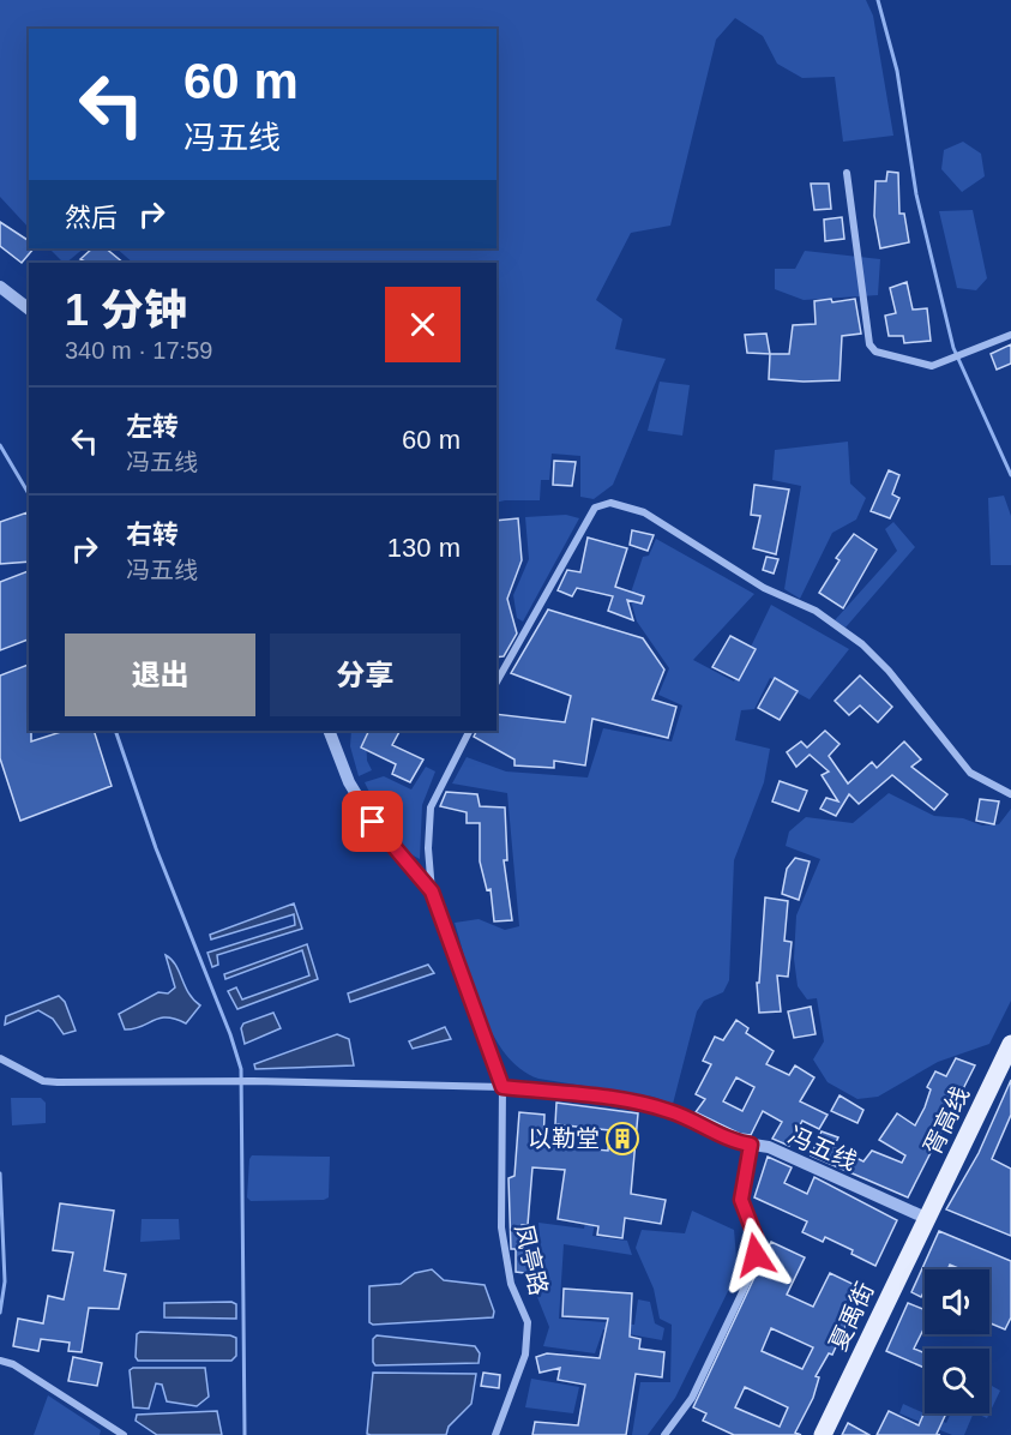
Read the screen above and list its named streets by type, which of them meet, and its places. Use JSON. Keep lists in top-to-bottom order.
{
  "streets": {
    "main road": ["胥高线", "夏禹街"],
    "street": ["冯五线", "凤亭路"]
  },
  "crossings": [
    ["胥高线", "冯五线"],
    ["胥高线", "夏禹街"],
    ["冯五线", "凤亭路"],
    ["冯五线", "夏禹街"]
  ],
  "places": {
    "building": ["以勒堂"]
  },
  "page": {
    "turn": ["60 m", "冯五线"],
    "then": "然后",
    "heading": ["1 分钟", "340 m · 17:59"],
    "list": [
      {
        "name": "左转",
        "note": "冯五线",
        "value": "60 m"
      },
      {
        "name": "右转",
        "note": "冯五线",
        "value": "130 m"
      }
    ],
    "buttons": ["退出", "分享"]
  }
}
